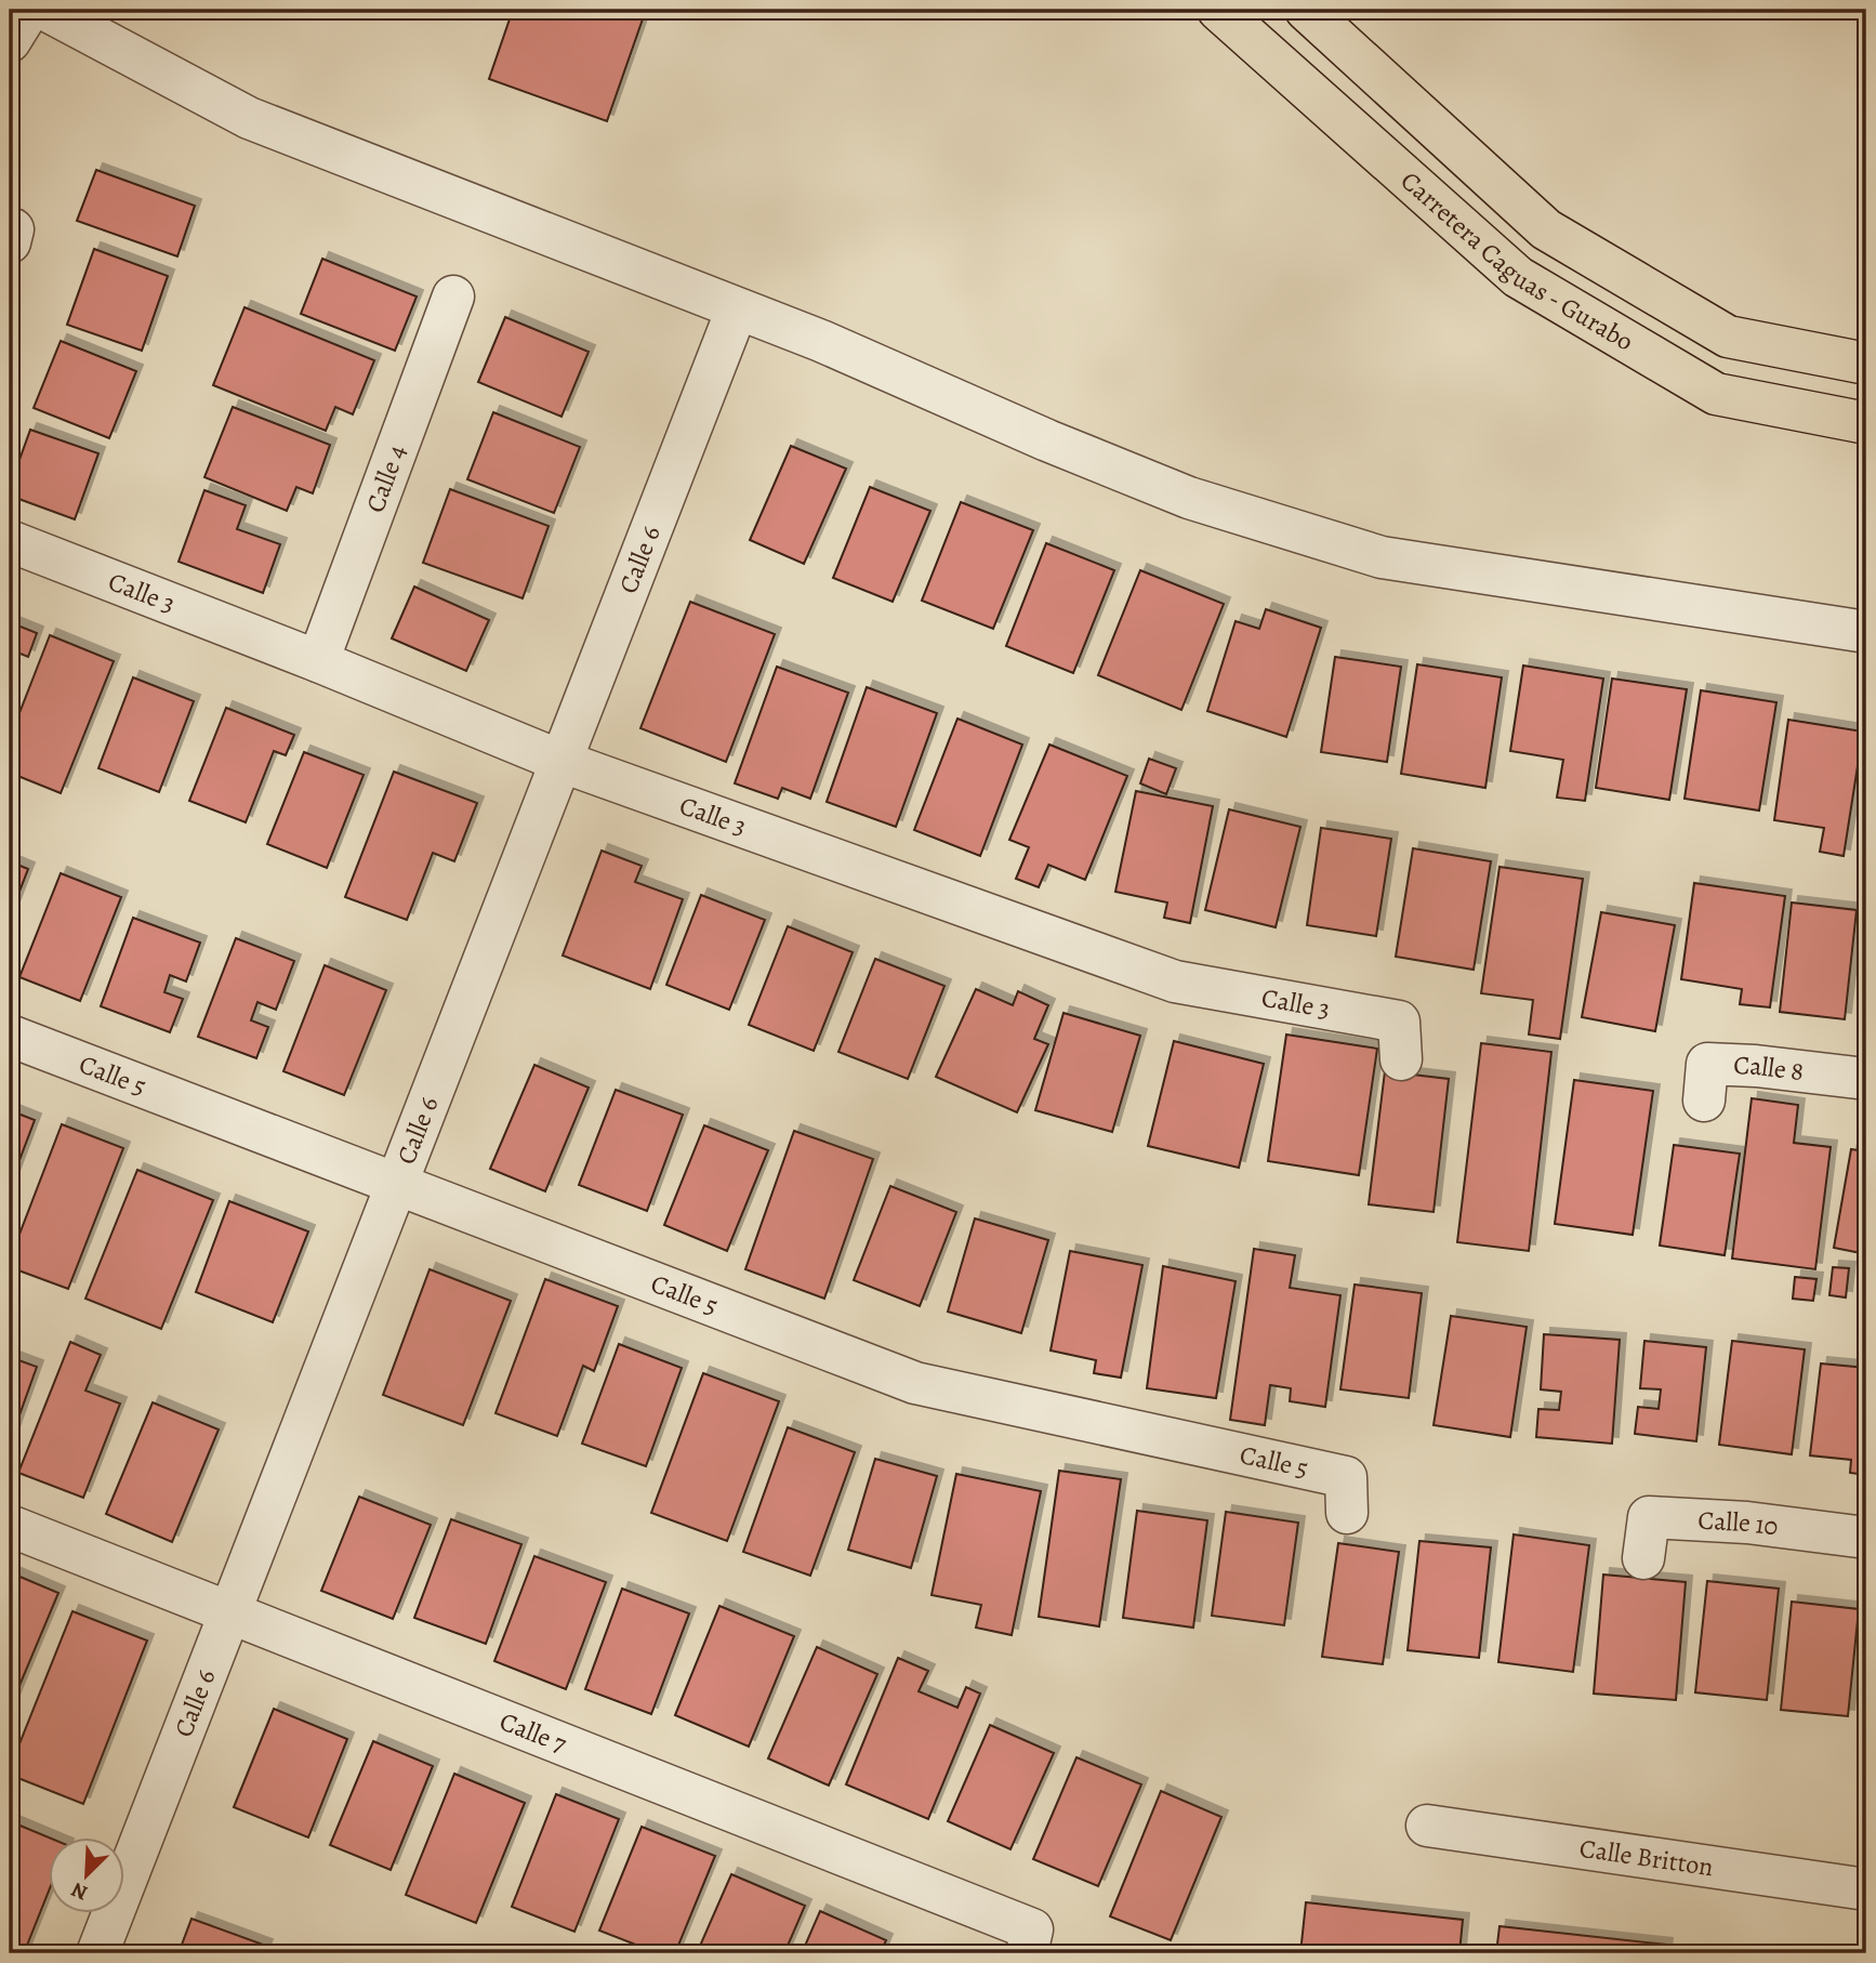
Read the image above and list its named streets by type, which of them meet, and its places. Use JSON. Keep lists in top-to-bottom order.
{
  "streets": {
    "main road": ["Carretera Caguas - Gurabo"],
    "street": [
      "Calle 4",
      "Calle 6",
      "Calle 3",
      "Calle 8",
      "Calle 5",
      "Calle 10",
      "Calle 7",
      "Calle Britton"
    ]
  },
  "crossings": [
    ["Calle 4", "Calle 3"],
    ["Calle 6", "Calle 3"],
    ["Calle 6", "Calle 5"],
    ["Calle 6", "Calle 7"]
  ],
  "north": "bottom left"
}
